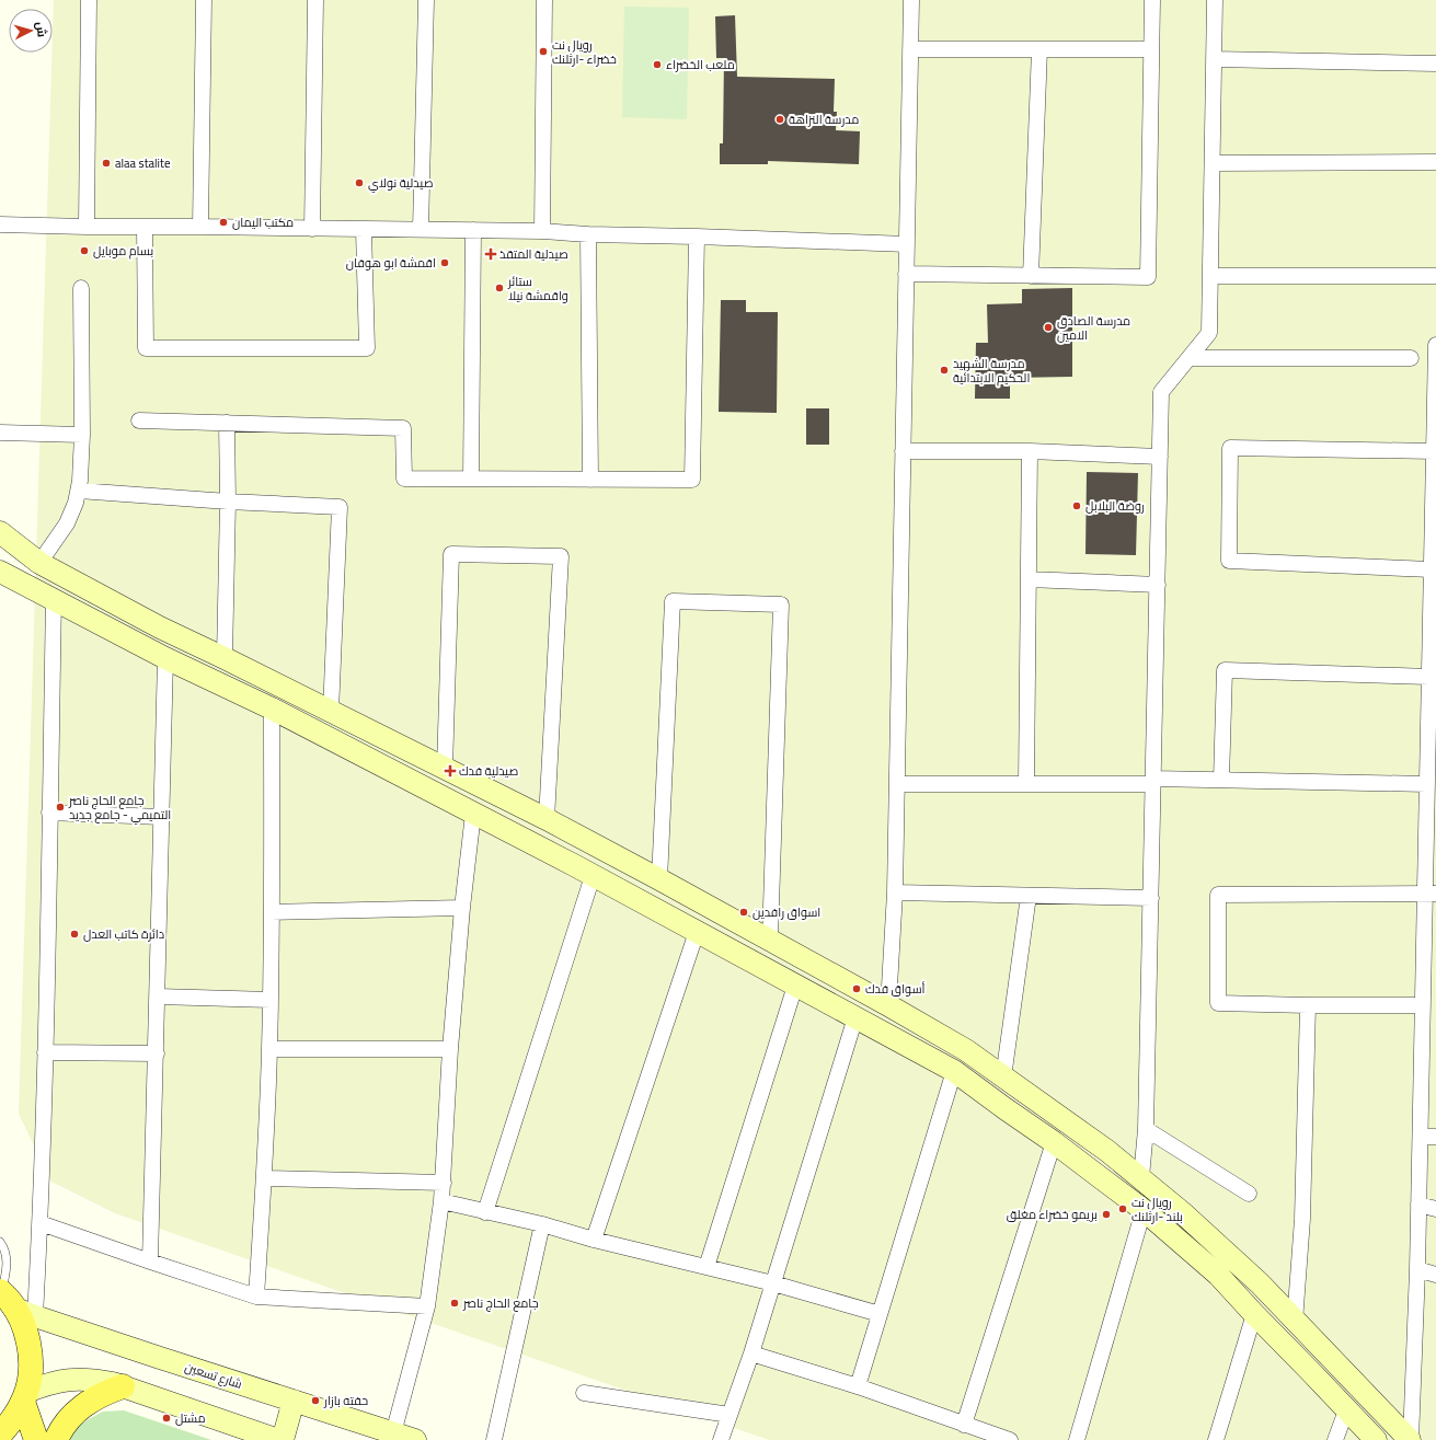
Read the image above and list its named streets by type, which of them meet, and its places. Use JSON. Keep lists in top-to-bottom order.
{
  "streets": {
    "main road": ["شارع تسعين"]
  },
  "places": {
    "other": [
      "رويال نت خضراء -ارثلنك",
      "ملعب الخضراء",
      "مدرسة النزاهة",
      "alaa stalite",
      "صيدلية نولاي",
      "مكتب اليمان",
      "بسام موبايل",
      "اقمشة ابو هوفان",
      "ستائر واقمشة نيلا",
      "مدرسة الصادق الامين",
      "مدرسة الشهيد الحكيم الابتدائية",
      "روضة البلابل",
      "جامع الحاج ناصر التميمي - جامع جديد",
      "اسواق رافدين",
      "دائرة كاتب العدل",
      "أسواق فدك",
      "رويال نت بلند -ارثلنك",
      "بريمو خضراء مغلق",
      "جامع الحاج ناصر",
      "حفته بازار",
      "مشتل"
    ],
    "health": ["صيدلية المتقذ", "صيدلية فدك"]
  },
  "north": "right"
}
